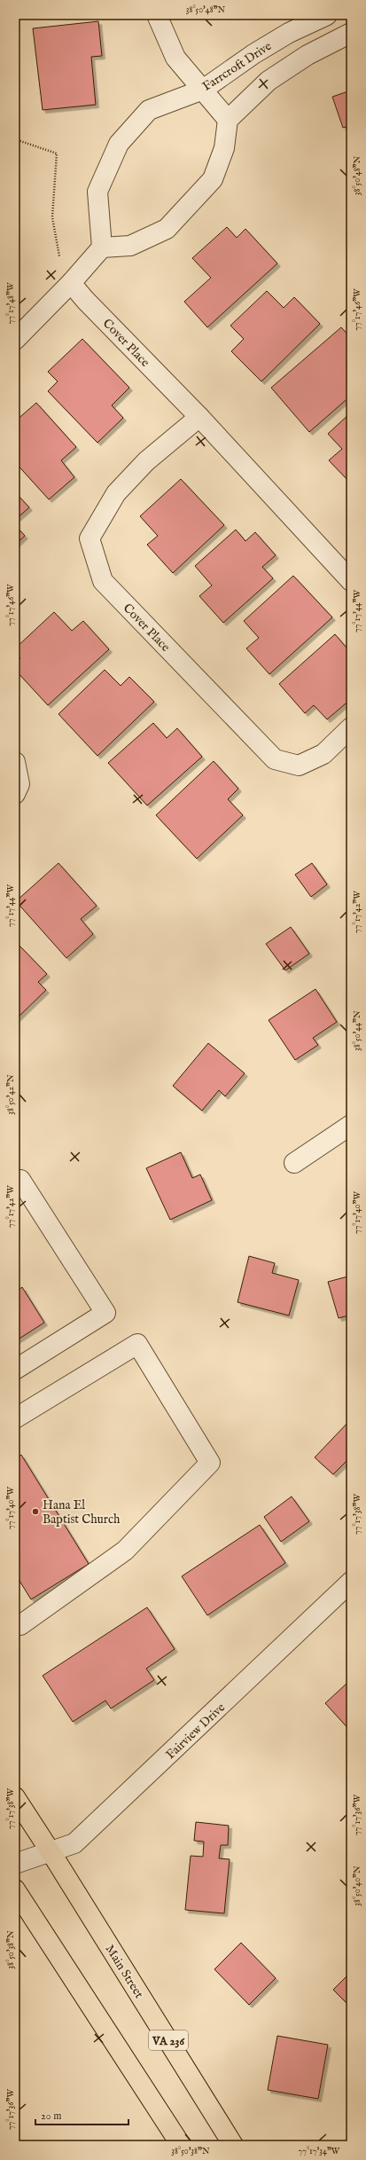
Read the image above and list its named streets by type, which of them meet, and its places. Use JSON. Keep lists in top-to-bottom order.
{
  "streets": {
    "main road": ["Main Street", "VA 236"],
    "street": ["Farrcroft Drive", "Cover Place", "Fairview Drive"]
  },
  "crossings": [
    ["Fairview Drive", "Main Street"]
  ],
  "places": ["Hana El Baptist Church"],
  "scale_bar": "20 m",
  "coordinates": [
    "38°50'48\"N",
    "77°17'48\"W",
    "77°17'46\"W",
    "77°17'44\"W",
    "77°17'42\"W",
    "38°50'44\"N",
    "38°50'42\"N",
    "77°17'40\"W",
    "77°17'38\"W",
    "77°17'36\"W",
    "38°50'40\"N",
    "38°50'38\"N",
    "77°17'34\"W"
  ]
}
